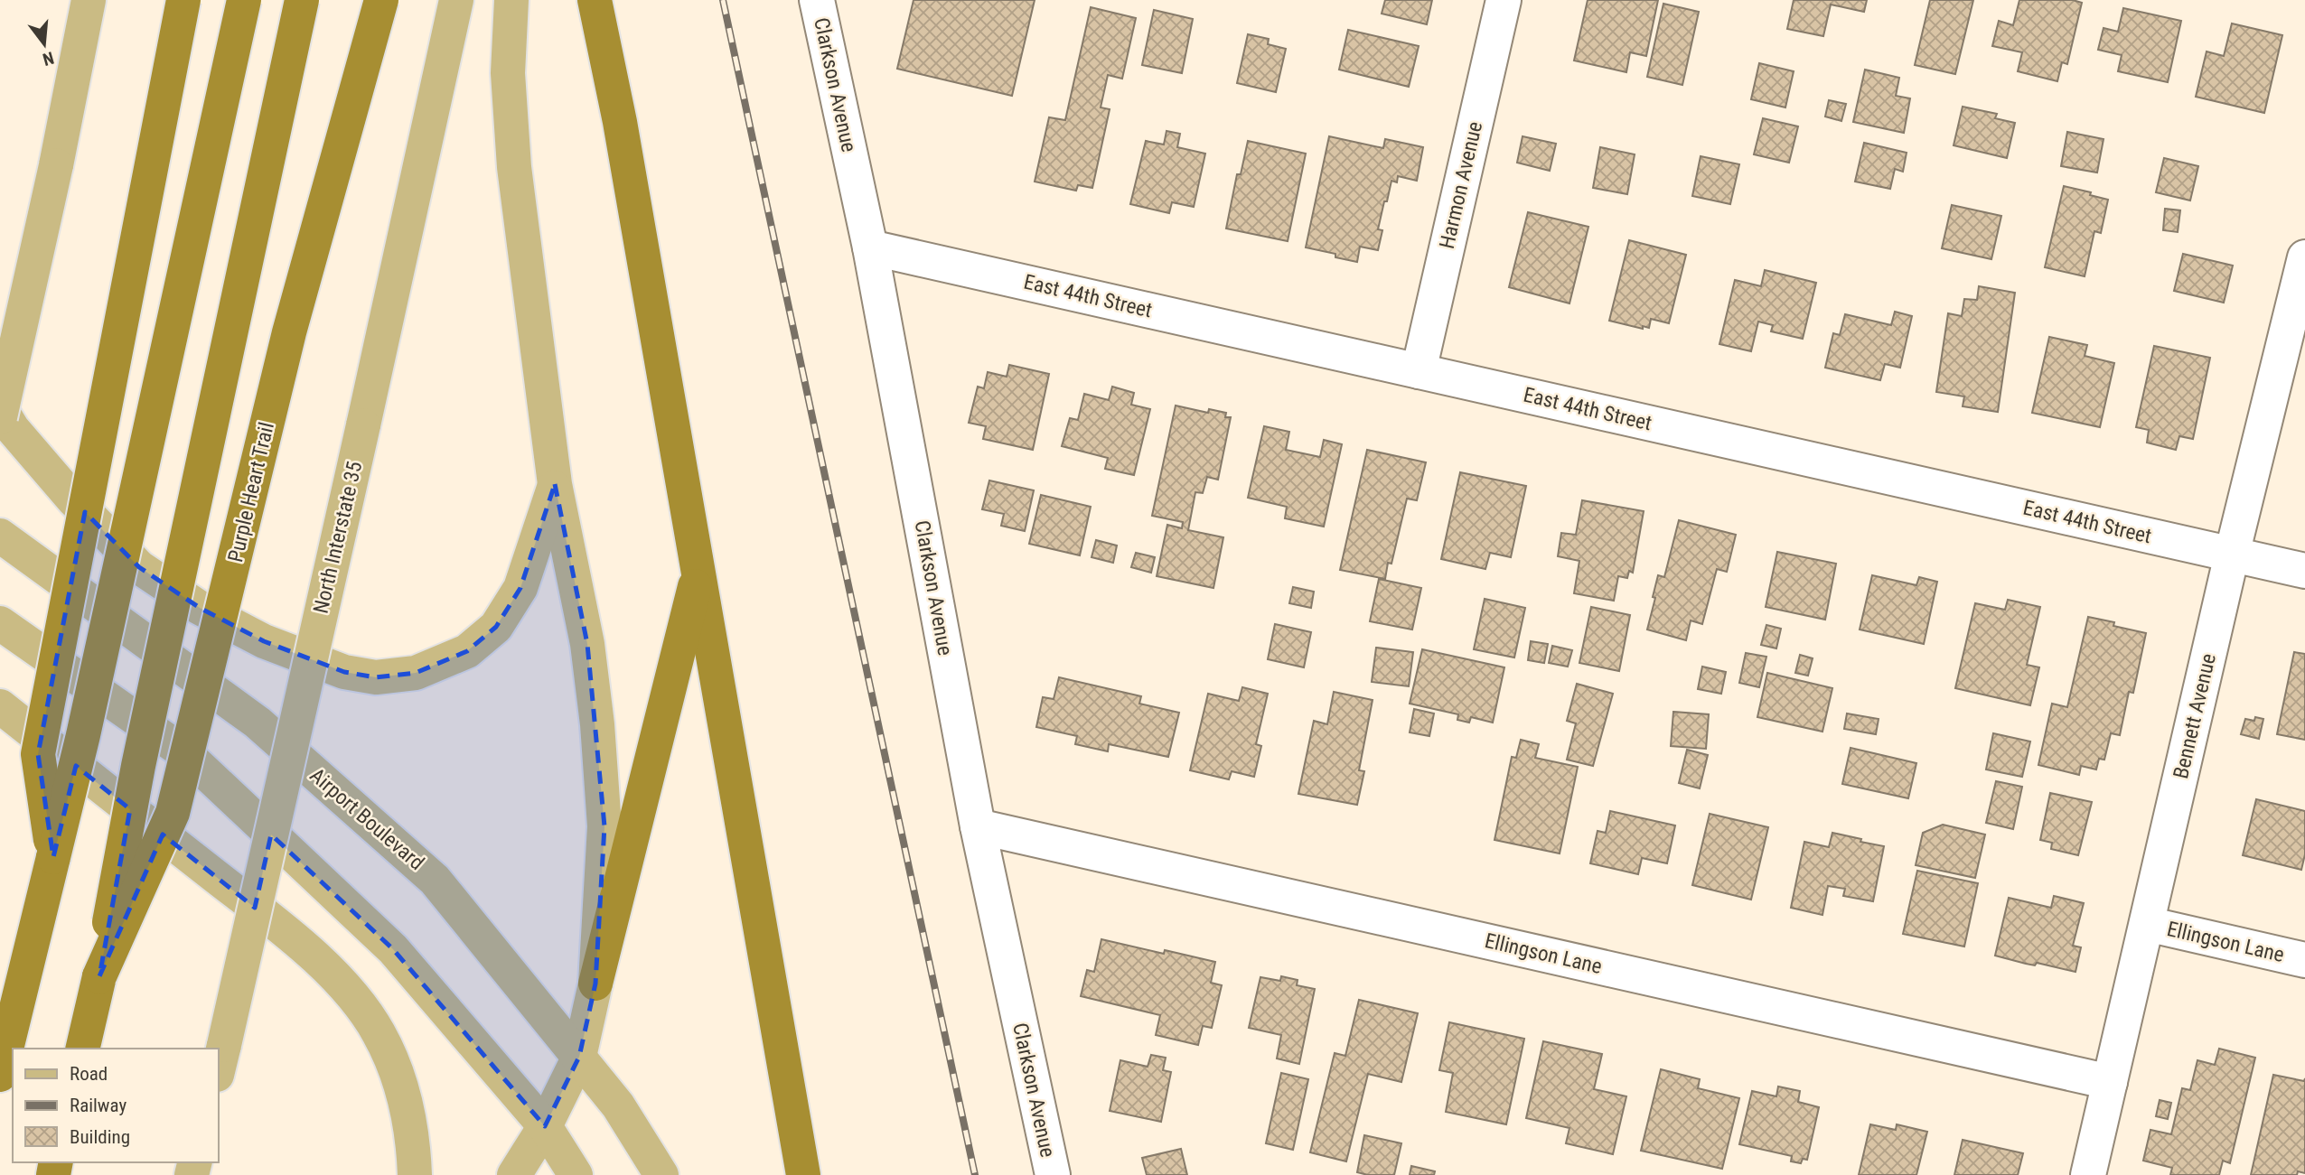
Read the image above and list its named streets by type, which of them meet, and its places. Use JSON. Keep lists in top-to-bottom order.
{
  "streets": {
    "highway": ["Purple Heart Trail"],
    "main road": ["North Interstate 35", "Airport Boulevard"],
    "street": [
      "Clarkson Avenue",
      "Harmon Avenue",
      "East 44th Street",
      "Bennett Avenue",
      "Ellingson Lane"
    ]
  },
  "crossings": [
    ["Clarkson Avenue", "East 44th Street"],
    ["Clarkson Avenue", "Ellingson Lane"],
    ["Harmon Avenue", "East 44th Street"],
    ["East 44th Street", "Bennett Avenue"],
    ["Bennett Avenue", "Ellingson Lane"]
  ],
  "legend": ["Road", "Railway", "Building"],
  "north": "bottom"
}
